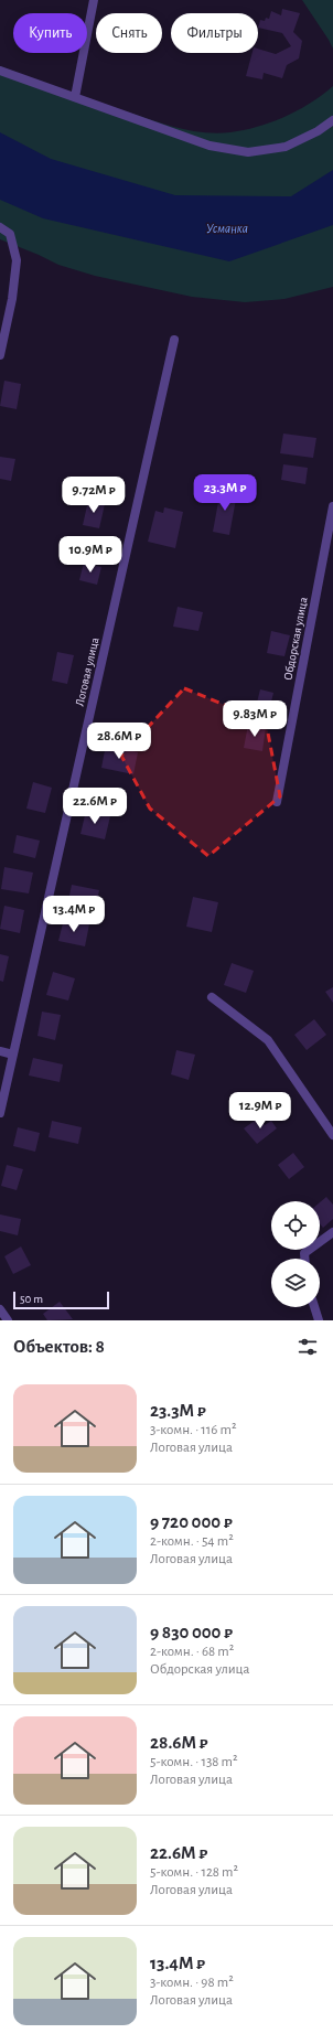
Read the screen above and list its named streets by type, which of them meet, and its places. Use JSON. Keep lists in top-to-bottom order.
{
  "streets": {
    "street": ["Обдорская улица", "Логовая улица"]
  },
  "water": ["Усманка"],
  "scale_bar": "50 m",
  "page": {
    "chip": ["Купить", "Снять", "Фильтры"],
    "price": [
      "23.3M ₽",
      "9.72M ₽",
      "10.9M ₽",
      "9.83M ₽",
      "28.6M ₽",
      "22.6M ₽",
      "13.4M ₽",
      "12.9M ₽"
    ],
    "scale": "50 m",
    "heading": "Объектов: 8",
    "list": [
      {
        "name": "23.3M ₽",
        "note": "3-комн. · 116 m² · Логовая улица"
      },
      {
        "name": "9 720 000 ₽",
        "note": "2-комн. · 54 m² · Логовая улица"
      },
      {
        "name": "9 830 000 ₽",
        "note": "2-комн. · 68 m² · Обдорская улица"
      },
      {
        "name": "28.6M ₽",
        "note": "5-комн. · 138 m² · Логовая улица"
      },
      {
        "name": "22.6M ₽",
        "note": "5-комн. · 128 m² · Логовая улица"
      },
      {
        "name": "13.4M ₽",
        "note": "3-комн. · 98 m² · Логовая улица"
      }
    ]
  }
}
